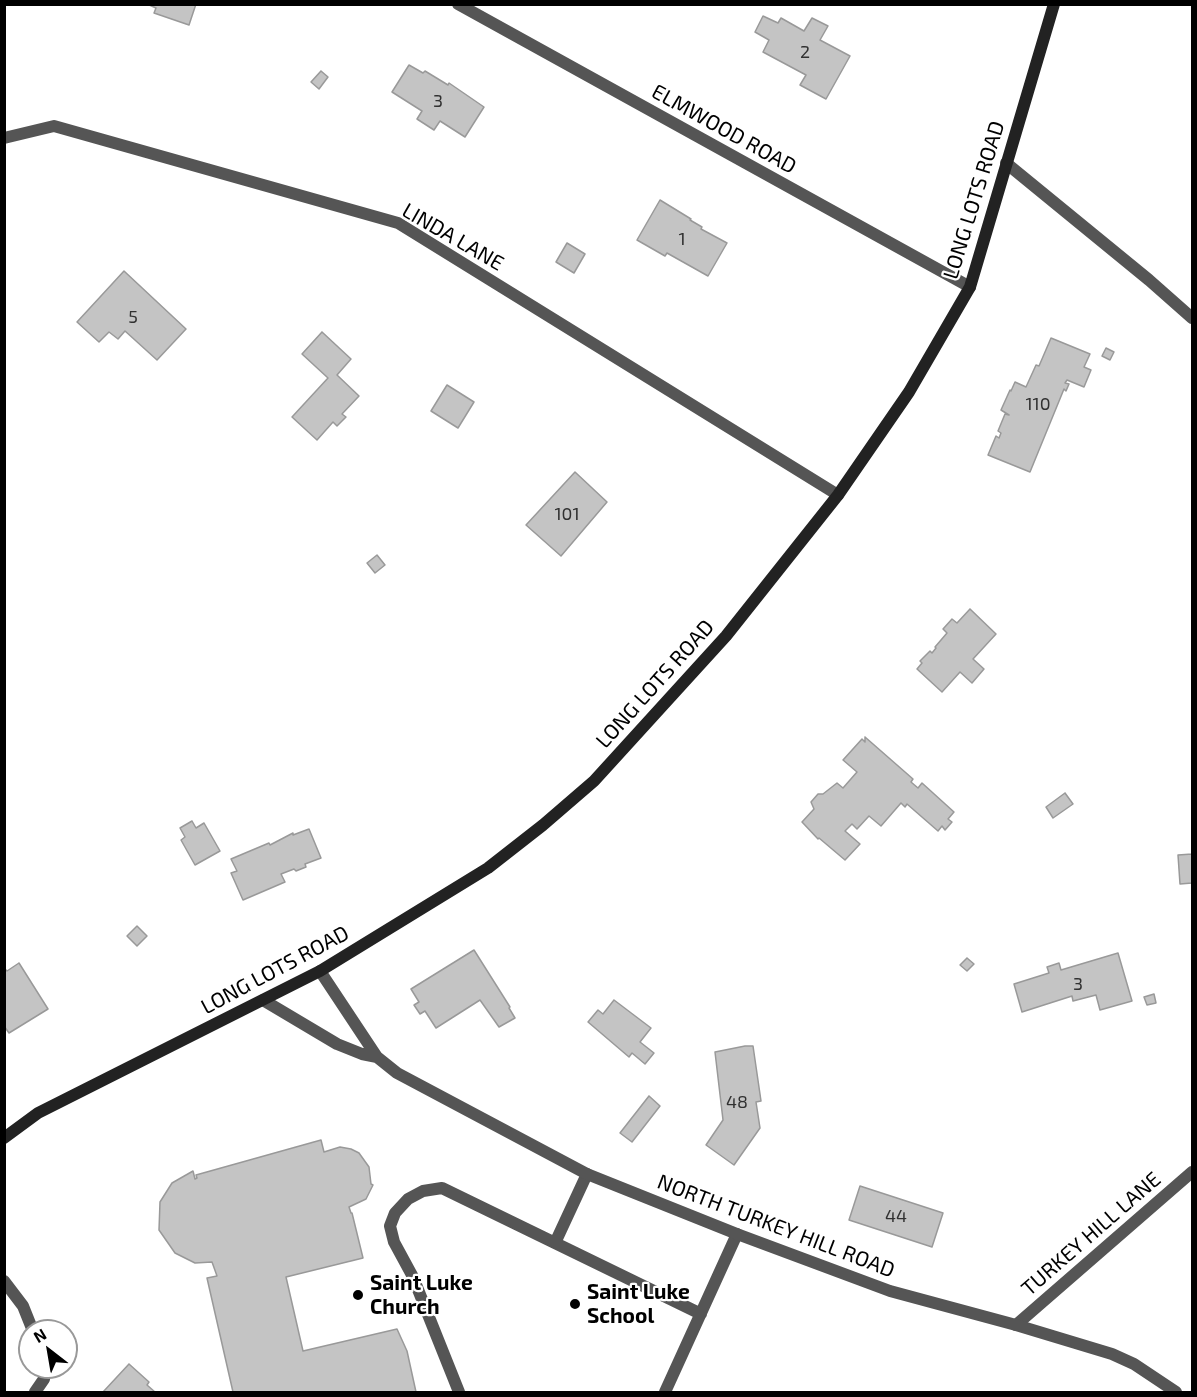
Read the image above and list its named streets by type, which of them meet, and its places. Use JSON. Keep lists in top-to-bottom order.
{
  "streets": {
    "main road": ["LONG LOTS ROAD"],
    "street": [
      "ELMWOOD ROAD",
      "LINDA LANE",
      "NORTH TURKEY HILL ROAD",
      "TURKEY HILL LANE"
    ]
  },
  "crossings": [
    ["ELMWOOD ROAD", "LONG LOTS ROAD"],
    ["LONG LOTS ROAD", "LINDA LANE"],
    ["LONG LOTS ROAD", "NORTH TURKEY HILL ROAD"],
    ["NORTH TURKEY HILL ROAD", "TURKEY HILL LANE"]
  ],
  "places": ["Saint Luke Church", "Saint Luke School"],
  "house_numbers": [
    "2",
    "3",
    "1",
    "5",
    "110",
    "101",
    "3",
    "48",
    "44"
  ],
  "north": "top left"
}
